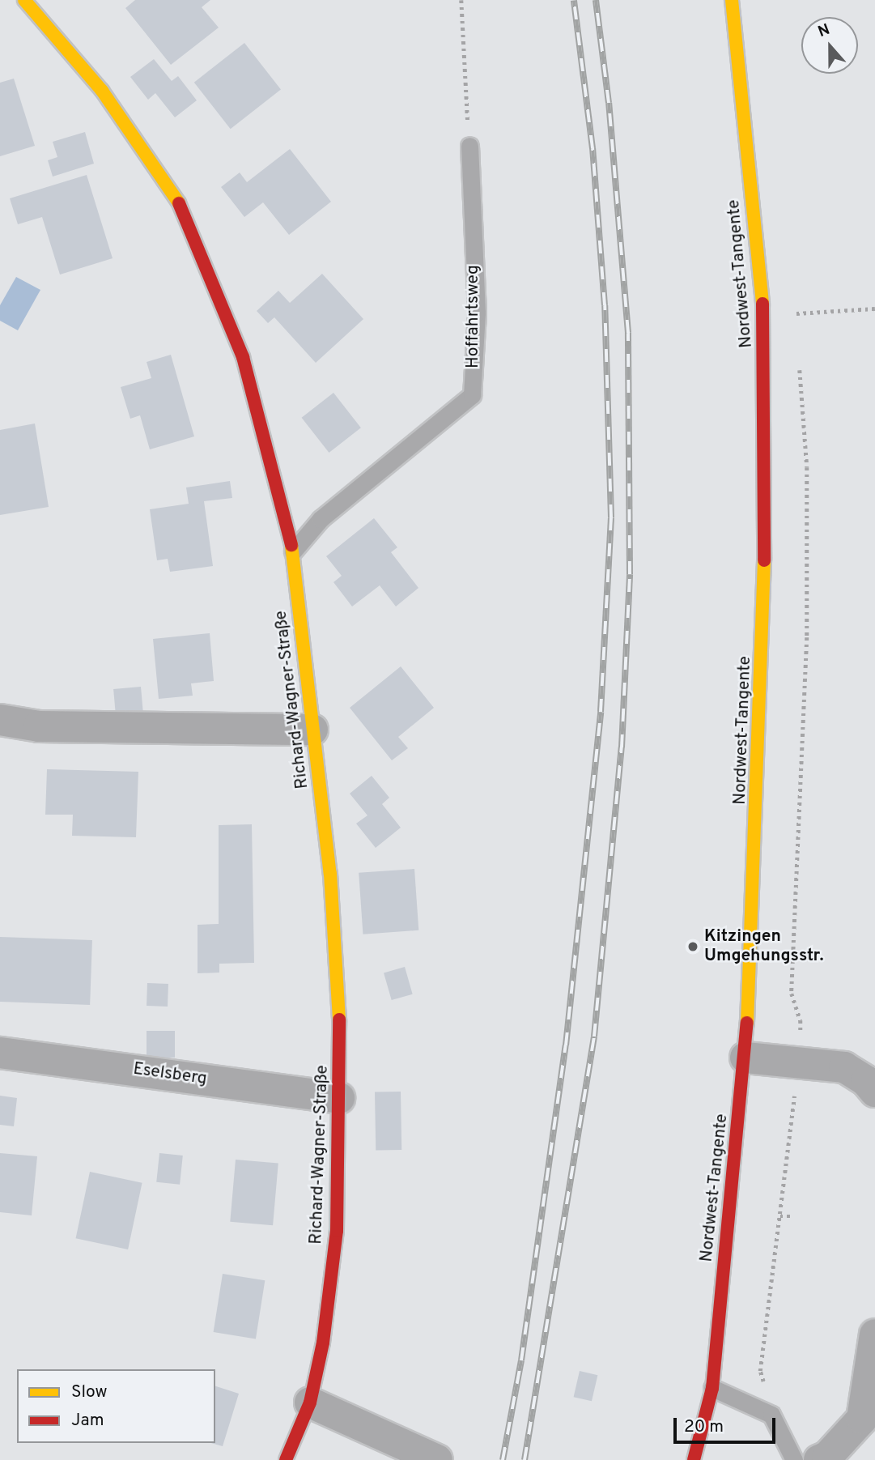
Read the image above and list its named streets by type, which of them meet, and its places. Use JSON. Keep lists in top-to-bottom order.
{
  "streets": {
    "street": ["Nordwest-Tangente", "Richard-Wagner-Straße", "Eselsberg"],
    "lane": ["Hoffahrtsweg"]
  },
  "crossings": [
    ["Hoffahrtsweg", "Richard-Wagner-Straße"],
    ["Richard-Wagner-Straße", "Eselsberg"]
  ],
  "places": ["Kitzingen Umgehungsstr."],
  "legend": ["Slow", "Jam"],
  "scale_bar": "20 m",
  "north": "top"
}
